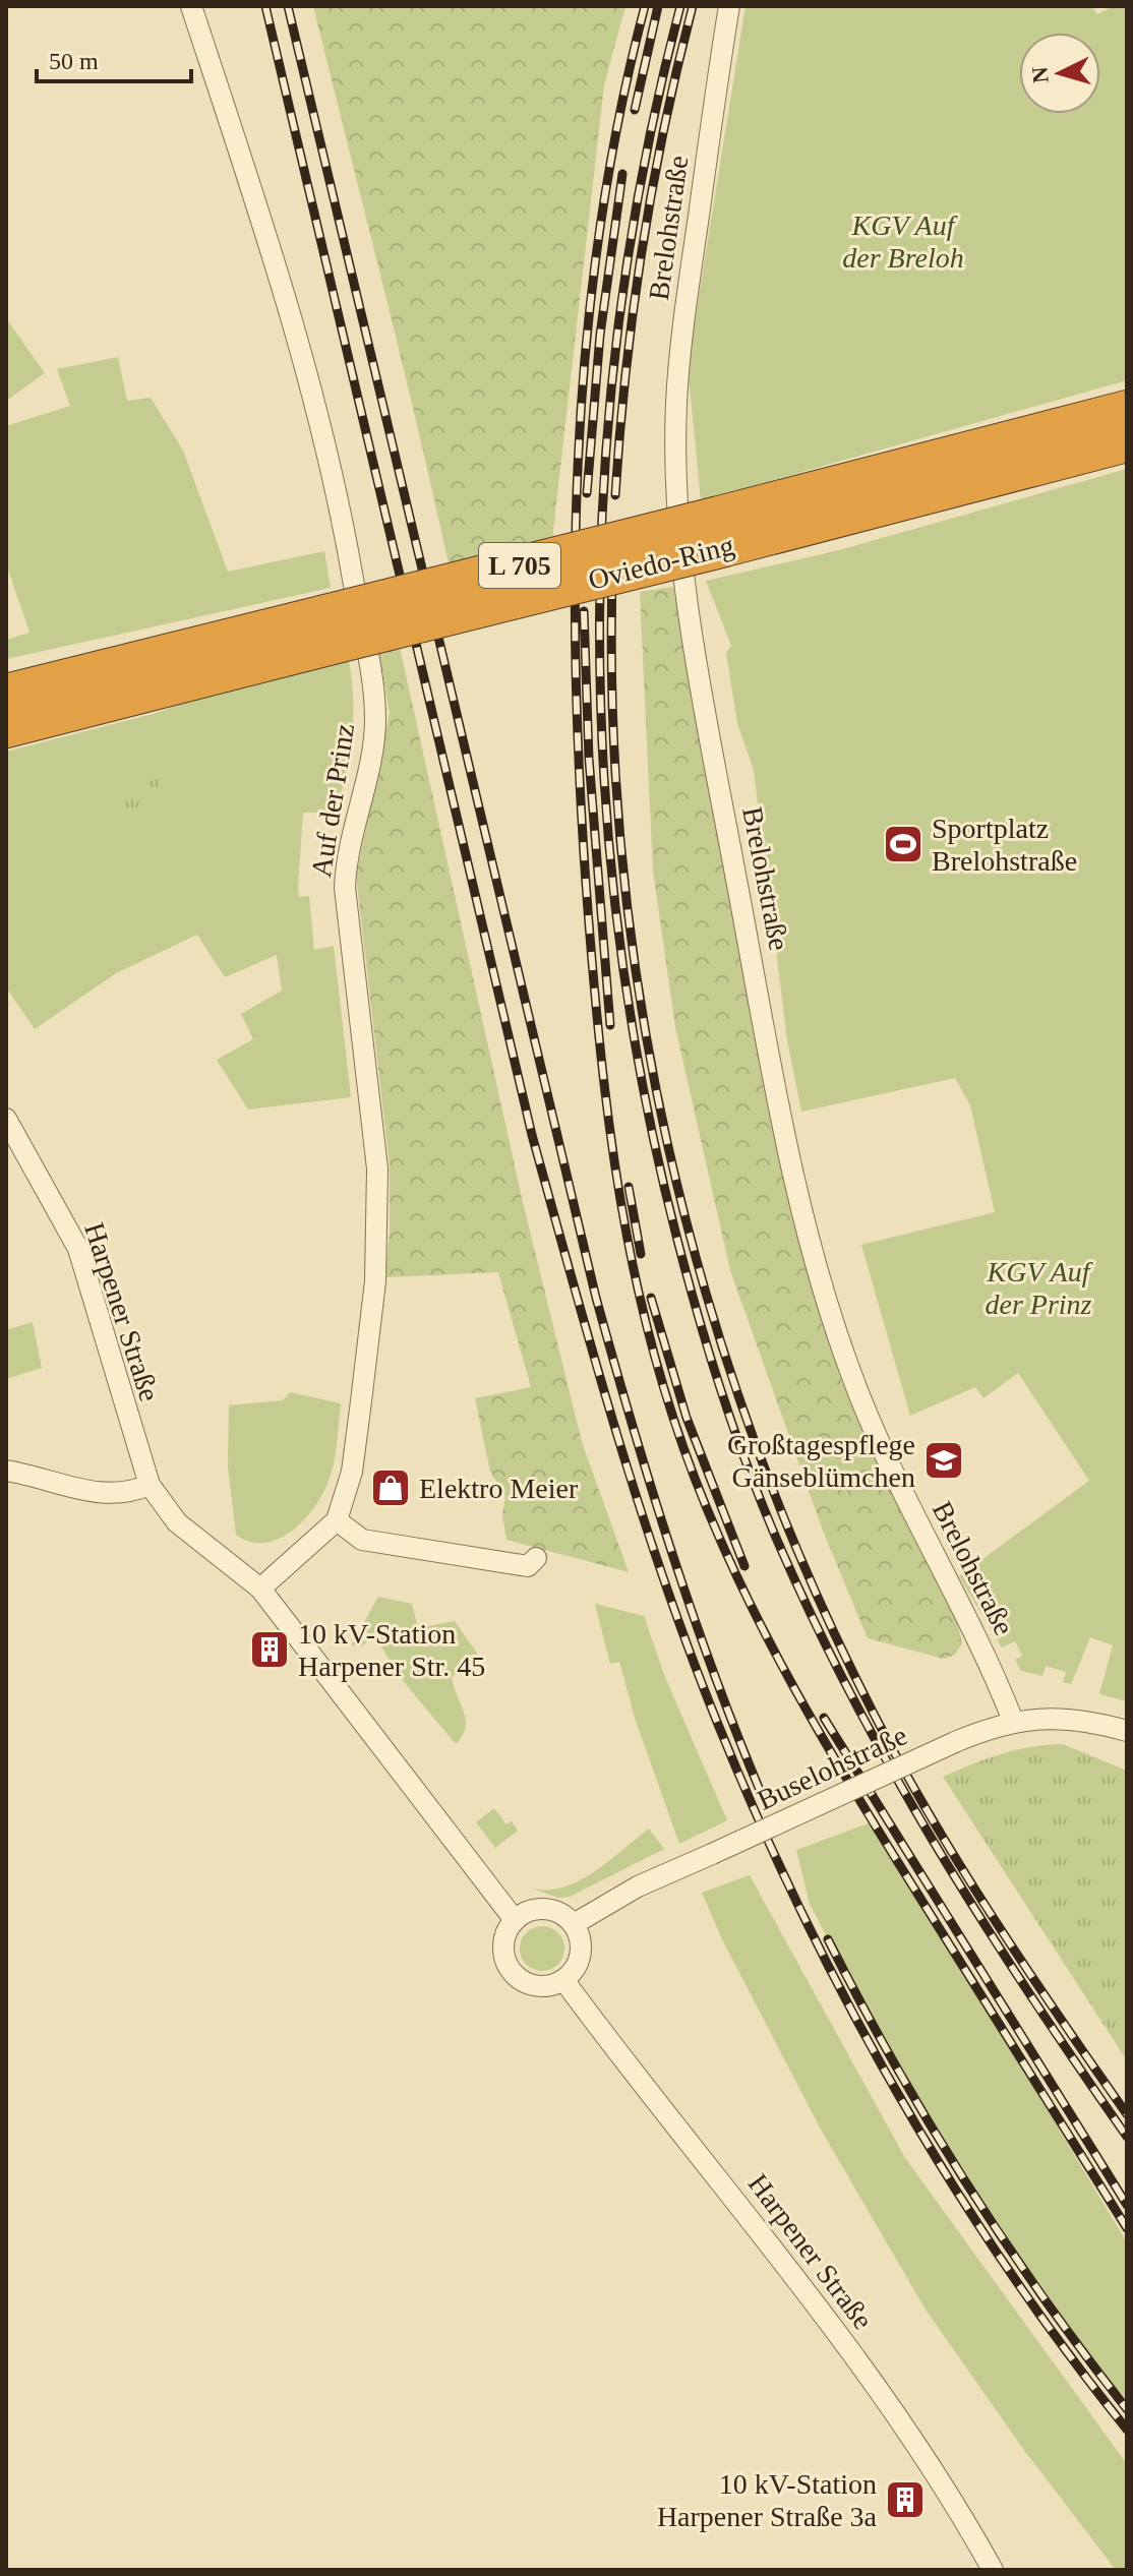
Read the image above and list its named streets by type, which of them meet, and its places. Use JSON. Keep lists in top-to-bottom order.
{
  "streets": {
    "highway": ["Oviedo-Ring", "L 705"],
    "street": [
      "Brelohstraße",
      "Auf der Prinz",
      "Harpener Straße",
      "Buselohstraße"
    ]
  },
  "crossings": [
    ["Brelohstraße", "Buselohstraße"],
    ["Oviedo-Ring", "L 705"],
    ["Harpener Straße", "Buselohstraße"]
  ],
  "parks": ["KGV Auf der Breloh", "KGV Auf der Prinz"],
  "places": {
    "sports": ["Sportplatz Brelohstraße"],
    "school or university": ["Großtagespflege Gänseblümchen"],
    "shop": ["Elektro Meier"],
    "building": ["10 kV-Station Harpener Str. 45", "10 kV-Station Harpener Straße 3a"]
  },
  "scale_bar": "50 m",
  "north": "left"
}
